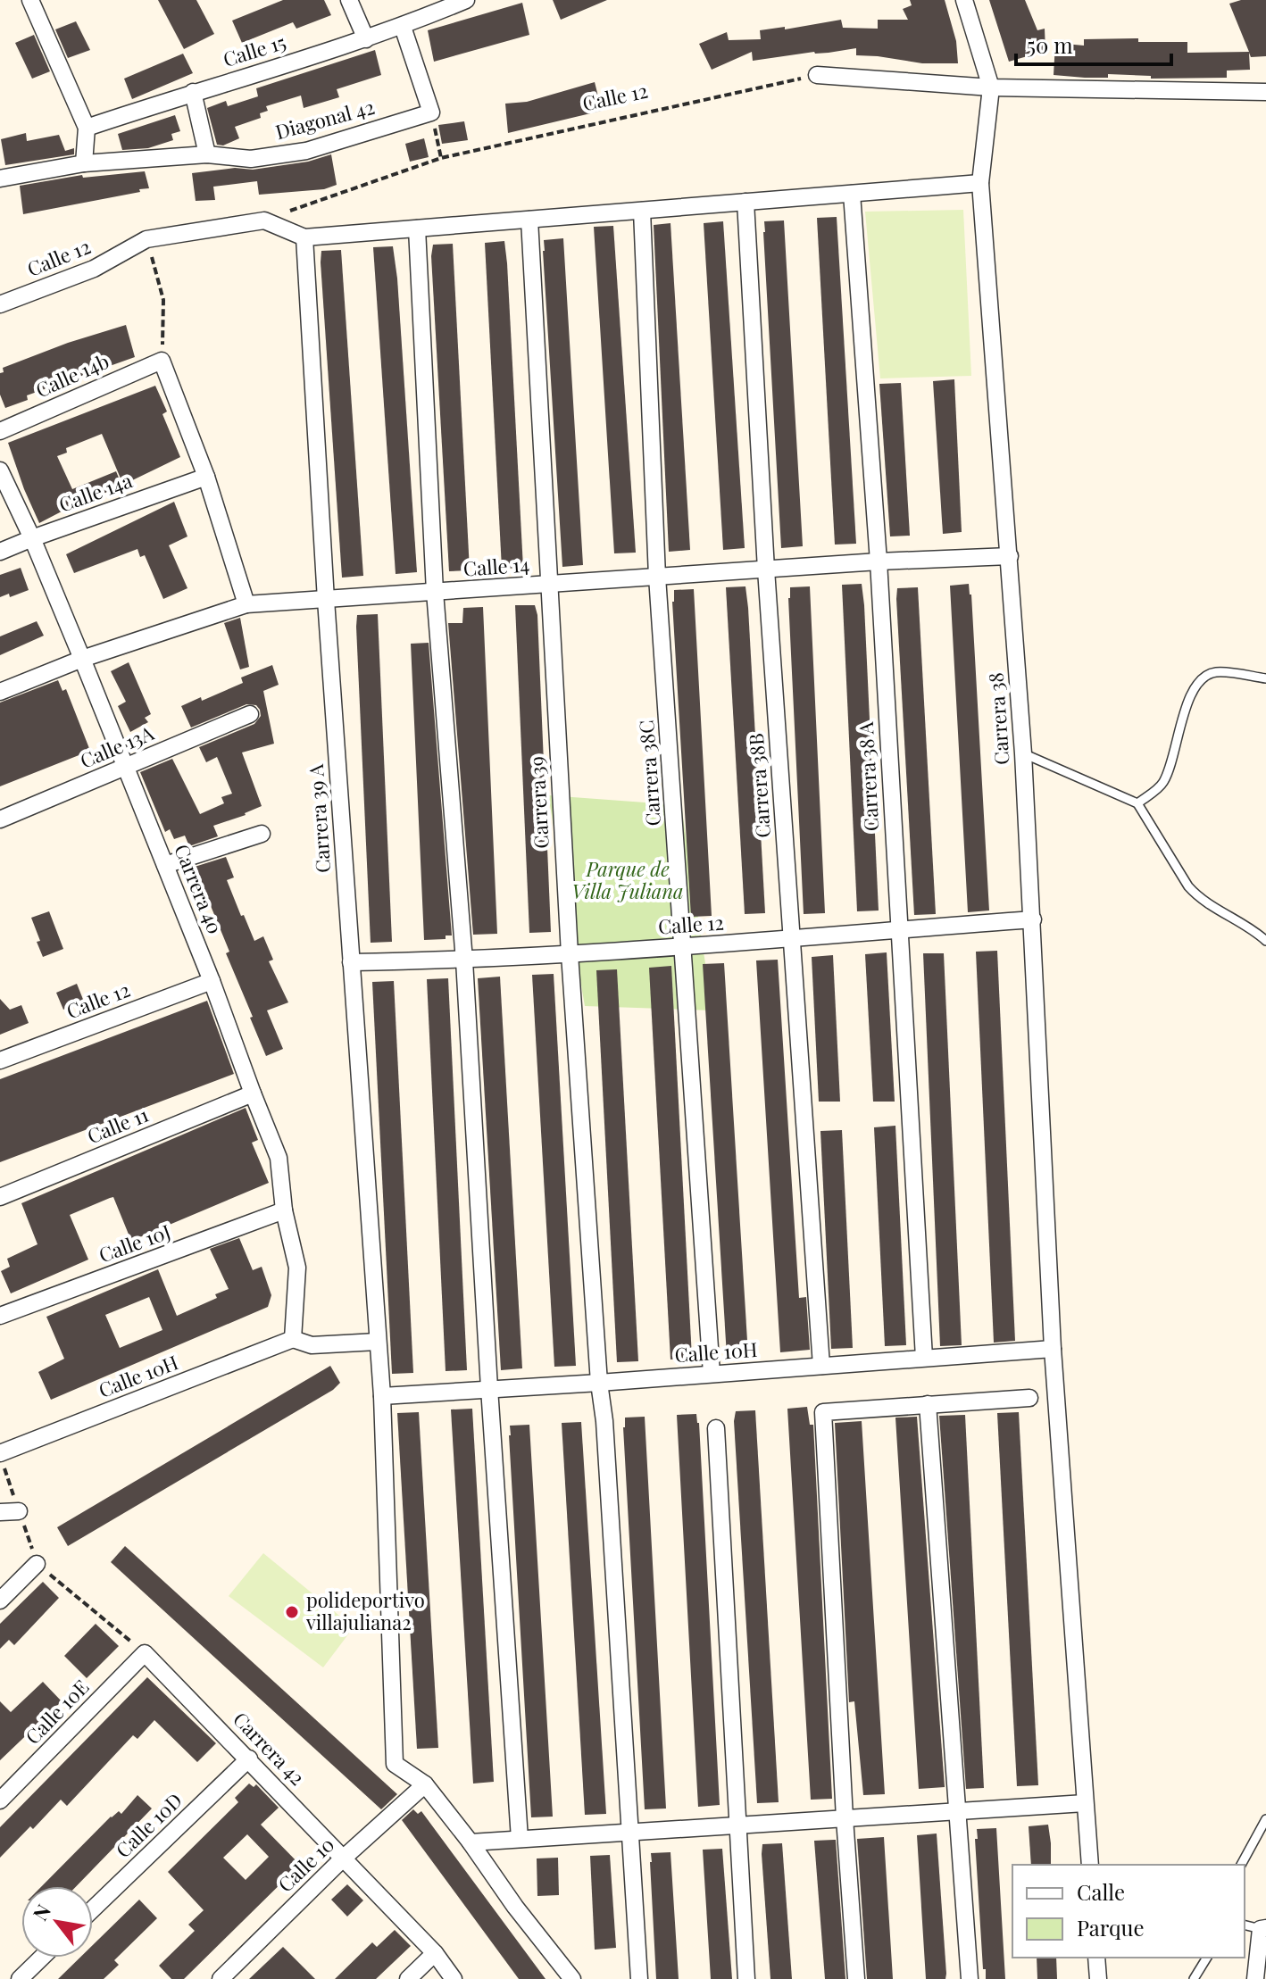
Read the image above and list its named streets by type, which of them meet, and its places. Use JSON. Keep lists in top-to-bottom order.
{
  "streets": {
    "street": [
      "Calle 15",
      "Calle 12",
      "Diagonal 42",
      "Calle 14b",
      "Calle 14a",
      "Calle 14",
      "Carrera 38",
      "Calle 13A",
      "Carrera 38C",
      "Carrera 38 A",
      "Carrera 38B",
      "Carrera 39",
      "Carrera 39 A",
      "Carrera 40",
      "Calle 11",
      "Calle 10J",
      "Calle 10H",
      "Calle 10E",
      "Carrera 42",
      "Calle 10D",
      "Calle 10"
    ]
  },
  "crossings": [
    ["Calle 12", "Carrera 38"],
    ["Calle 12", "Carrera 38C"],
    ["Calle 12", "Carrera 38 A"],
    ["Calle 12", "Carrera 38B"],
    ["Calle 12", "Carrera 39"],
    ["Calle 12", "Carrera 39 A"],
    ["Calle 12", "Carrera 40"],
    ["Calle 14a", "Carrera 40"],
    ["Calle 14", "Carrera 38"],
    ["Calle 14", "Carrera 38C"],
    ["Calle 14", "Carrera 38 A"],
    ["Calle 14", "Carrera 38B"],
    ["Calle 14", "Carrera 39"],
    ["Calle 14", "Carrera 39 A"],
    ["Calle 14", "Carrera 40"],
    ["Carrera 38", "Calle 10H"],
    ["Calle 13A", "Carrera 40"],
    ["Carrera 38C", "Calle 10H"],
    ["Carrera 38 A", "Calle 10H"],
    ["Carrera 38B", "Calle 10H"],
    ["Carrera 39", "Calle 10H"],
    ["Carrera 39 A", "Calle 10H"],
    ["Carrera 39 A", "Calle 10"],
    ["Carrera 40", "Calle 11"],
    ["Carrera 40", "Calle 10J"],
    ["Carrera 40", "Calle 10H"],
    ["Calle 10E", "Carrera 42"],
    ["Carrera 42", "Calle 10D"],
    ["Carrera 42", "Calle 10"]
  ],
  "parks": ["Parque de Villa Juliana"],
  "places": ["polideportivo villajuliana2"],
  "legend": ["Calle", "Parque"],
  "scale_bar": "50 m",
  "north": "top left"
}
